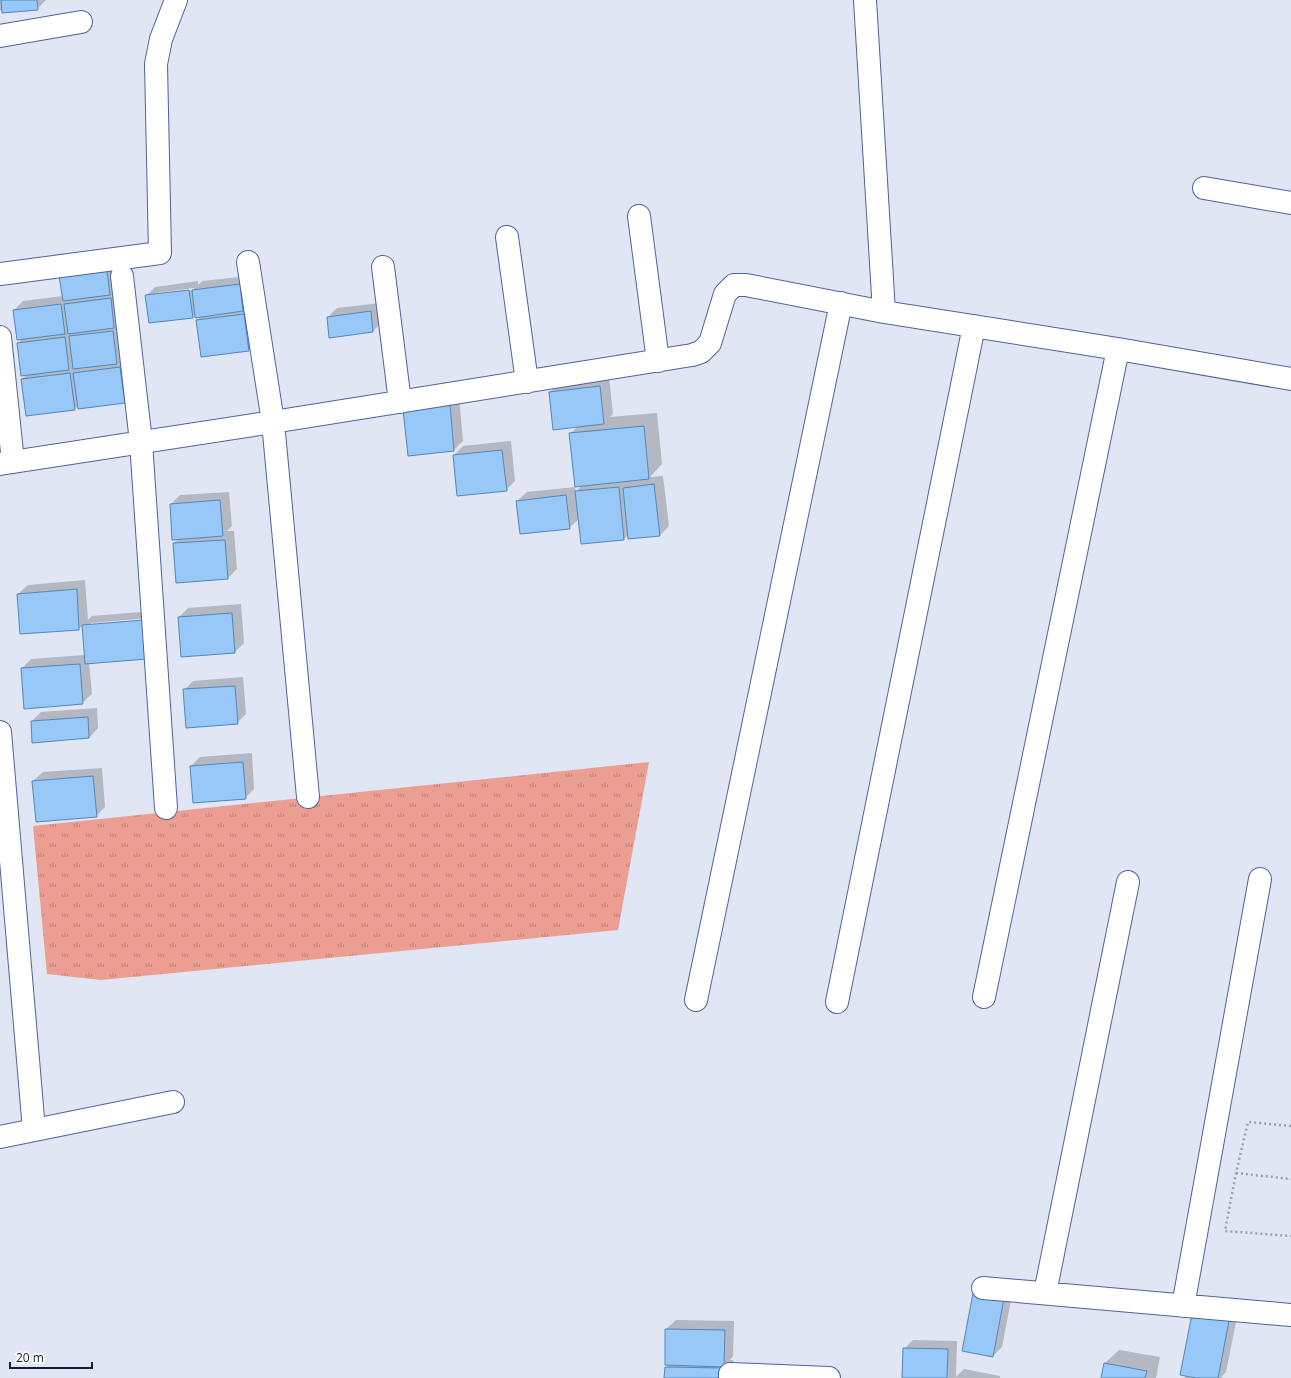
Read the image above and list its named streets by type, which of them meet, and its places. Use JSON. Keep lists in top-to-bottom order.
{
  "scale_bar": "20 m"
}
